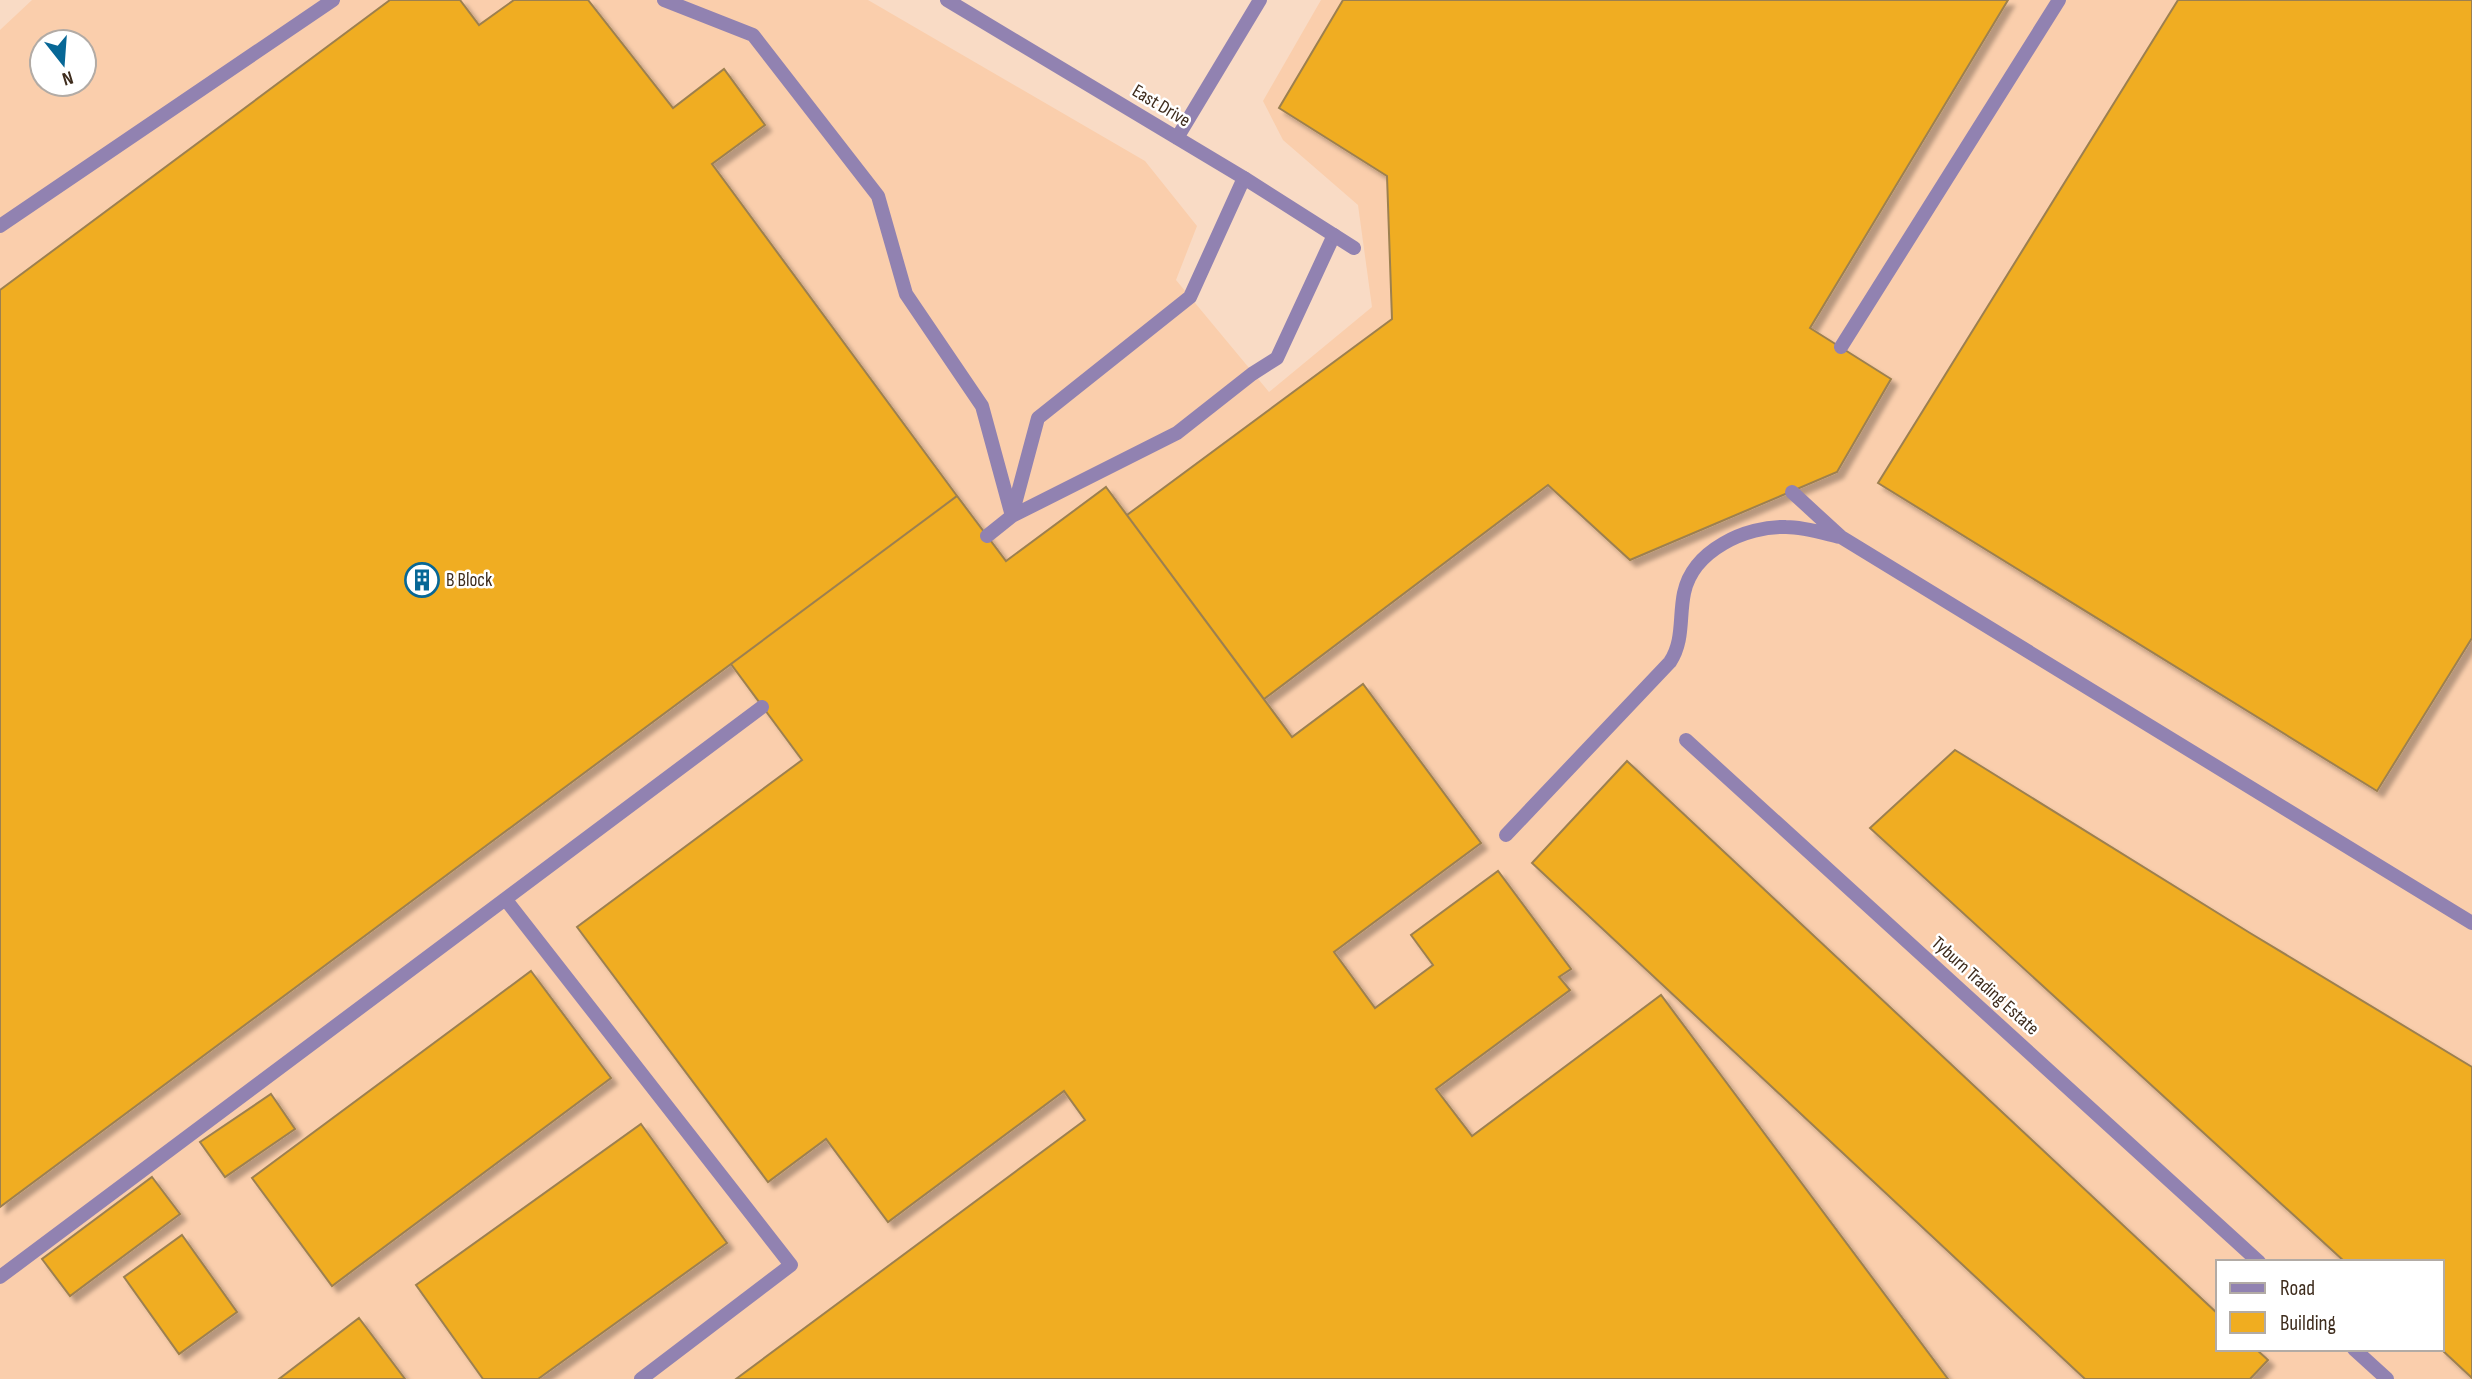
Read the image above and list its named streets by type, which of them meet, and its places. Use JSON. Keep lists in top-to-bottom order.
{
  "streets": {
    "street": ["East Drive", "Tyburn Trading Estate"]
  },
  "places": {
    "building": ["B Block"]
  },
  "legend": ["Road", "Building"],
  "north": "bottom"
}
